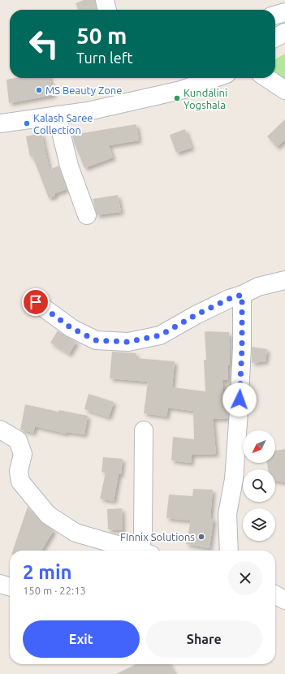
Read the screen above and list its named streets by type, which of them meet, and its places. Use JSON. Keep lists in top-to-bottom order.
{
  "places": [
    "MS Beauty Zone",
    "Kundalini Yogshala",
    "Kalash Saree Collection",
    "FInnix Solutions"
  ],
  "north": "bottom left",
  "page": {
    "turn": ["50 m", "Turn left"],
    "heading": ["2 min", "150 m · 22:13"],
    "buttons": ["Exit", "Share"]
  }
}
